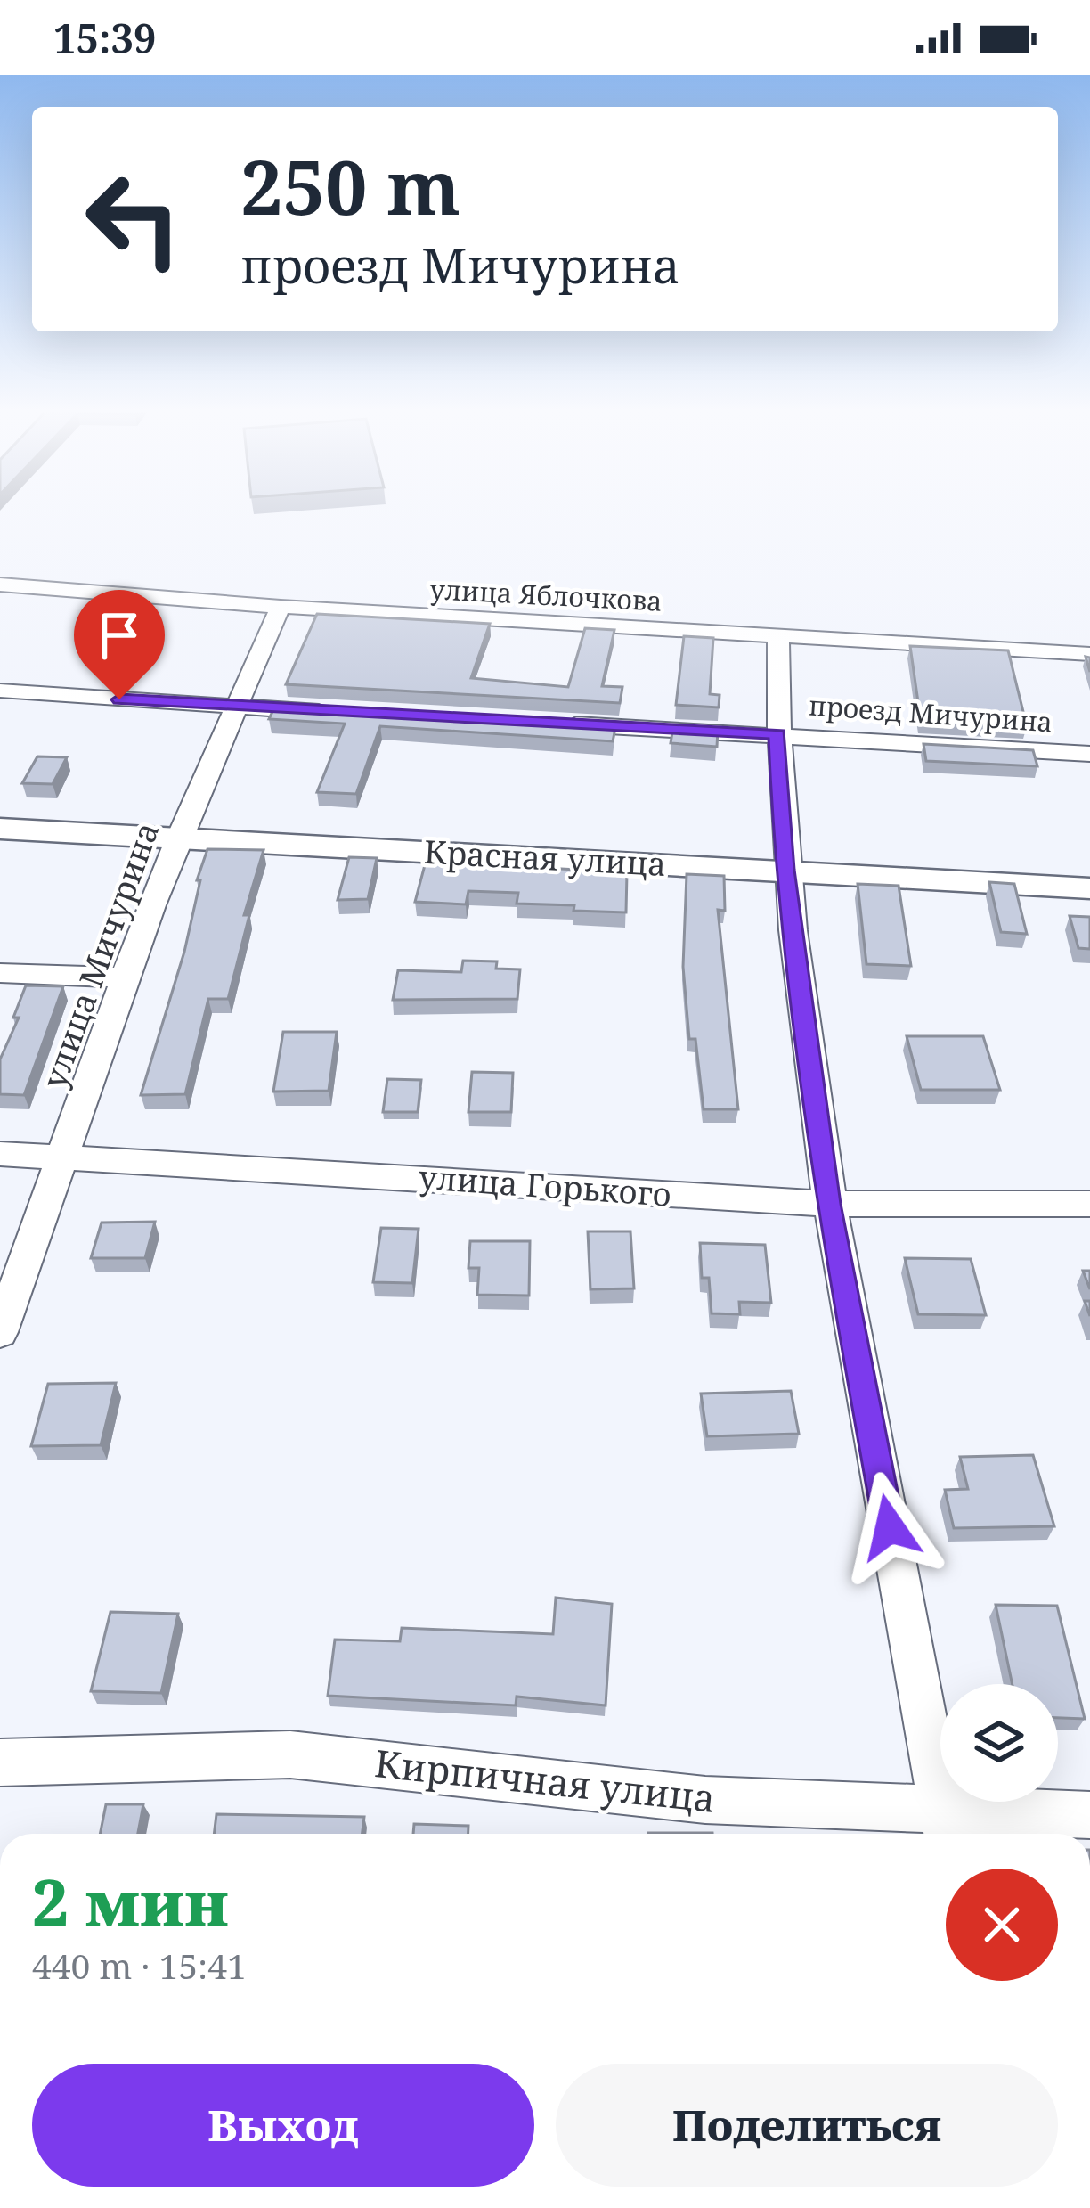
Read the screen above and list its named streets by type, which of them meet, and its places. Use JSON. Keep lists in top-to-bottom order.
{
  "streets": {
    "main road": ["Красная улица"],
    "street": [
      "улица Яблочкова",
      "проезд Мичурина",
      "улица Мичурина",
      "улица Горького",
      "Кирпичная улица"
    ]
  },
  "crossings": [
    ["улица Яблочкова", "улица Мичурина"],
    ["Красная улица", "улица Мичурина"],
    ["улица Мичурина", "улица Горького"]
  ],
  "page": {
    "status": "15:39",
    "turn": ["250 m", "проезд Мичурина"],
    "heading": ["2 мин", "440 m · 15:41"],
    "buttons": ["Выход", "Поделиться"]
  }
}
